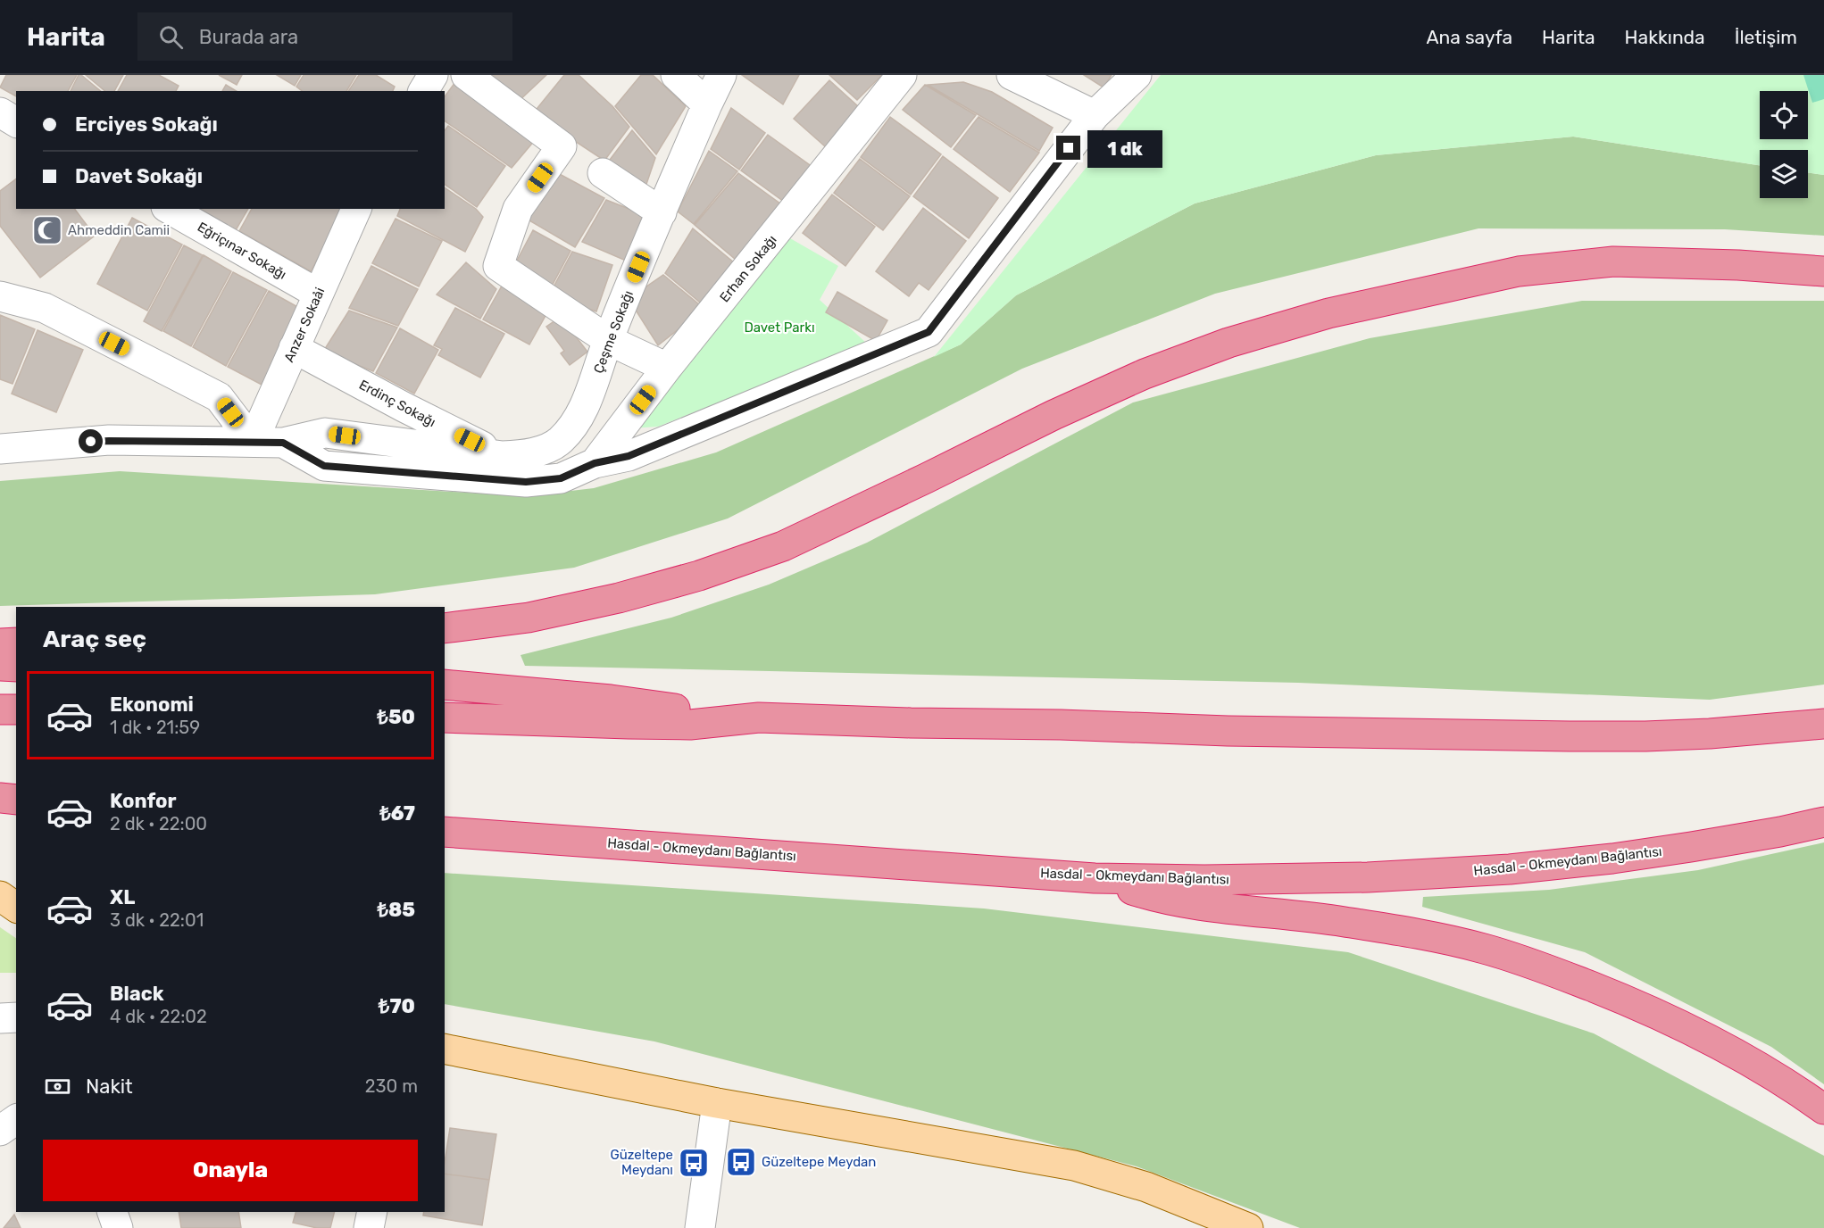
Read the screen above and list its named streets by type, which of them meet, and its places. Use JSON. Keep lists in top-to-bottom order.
{
  "streets": {
    "highway": ["Hasdal - Okmeydanı Bağlantısı"],
    "street": [
      "Eğriçınar Sokağı",
      "Erhan Sokağı",
      "Anzer Sokaåi",
      "Çeşme Sokağı",
      "Erdinç Sokağı"
    ]
  },
  "crossings": [
    ["Eğriçınar Sokağı", "Anzer Sokaåi"],
    ["Anzer Sokaåi", "Erdinç Sokağı"],
    ["Çeşme Sokağı", "Erdinç Sokağı"]
  ],
  "parks": ["Davet Parkı"],
  "places": {
    "mosque": ["Ahmeddin Camii"],
    "bus stop": ["Güzeltepe Meydan", "Güzeltepe Meydanı"]
  },
  "page": {
    "header": "Harita",
    "search": "Burada ara",
    "nav": [
      "Ana sayfa",
      "Harita",
      "Hakkında",
      "İletişim"
    ],
    "banner": ["Erciyes Sokağı", "Davet Sokağı"],
    "bubble": "1 dk",
    "heading": "Araç seç",
    "list": [
      {
        "name": "Ekonomi",
        "note": "1 dk · 21:59",
        "value": "₺50"
      },
      {
        "name": "Konfor",
        "note": "2 dk · 22:00",
        "value": "₺67"
      },
      {
        "name": "XL",
        "note": "3 dk · 22:01",
        "value": "₺85"
      },
      {
        "name": "Black",
        "note": "4 dk · 22:02",
        "value": "₺70"
      }
    ],
    "pay": ["Nakit", "230 m"],
    "buttons": "Onayla"
  }
}
